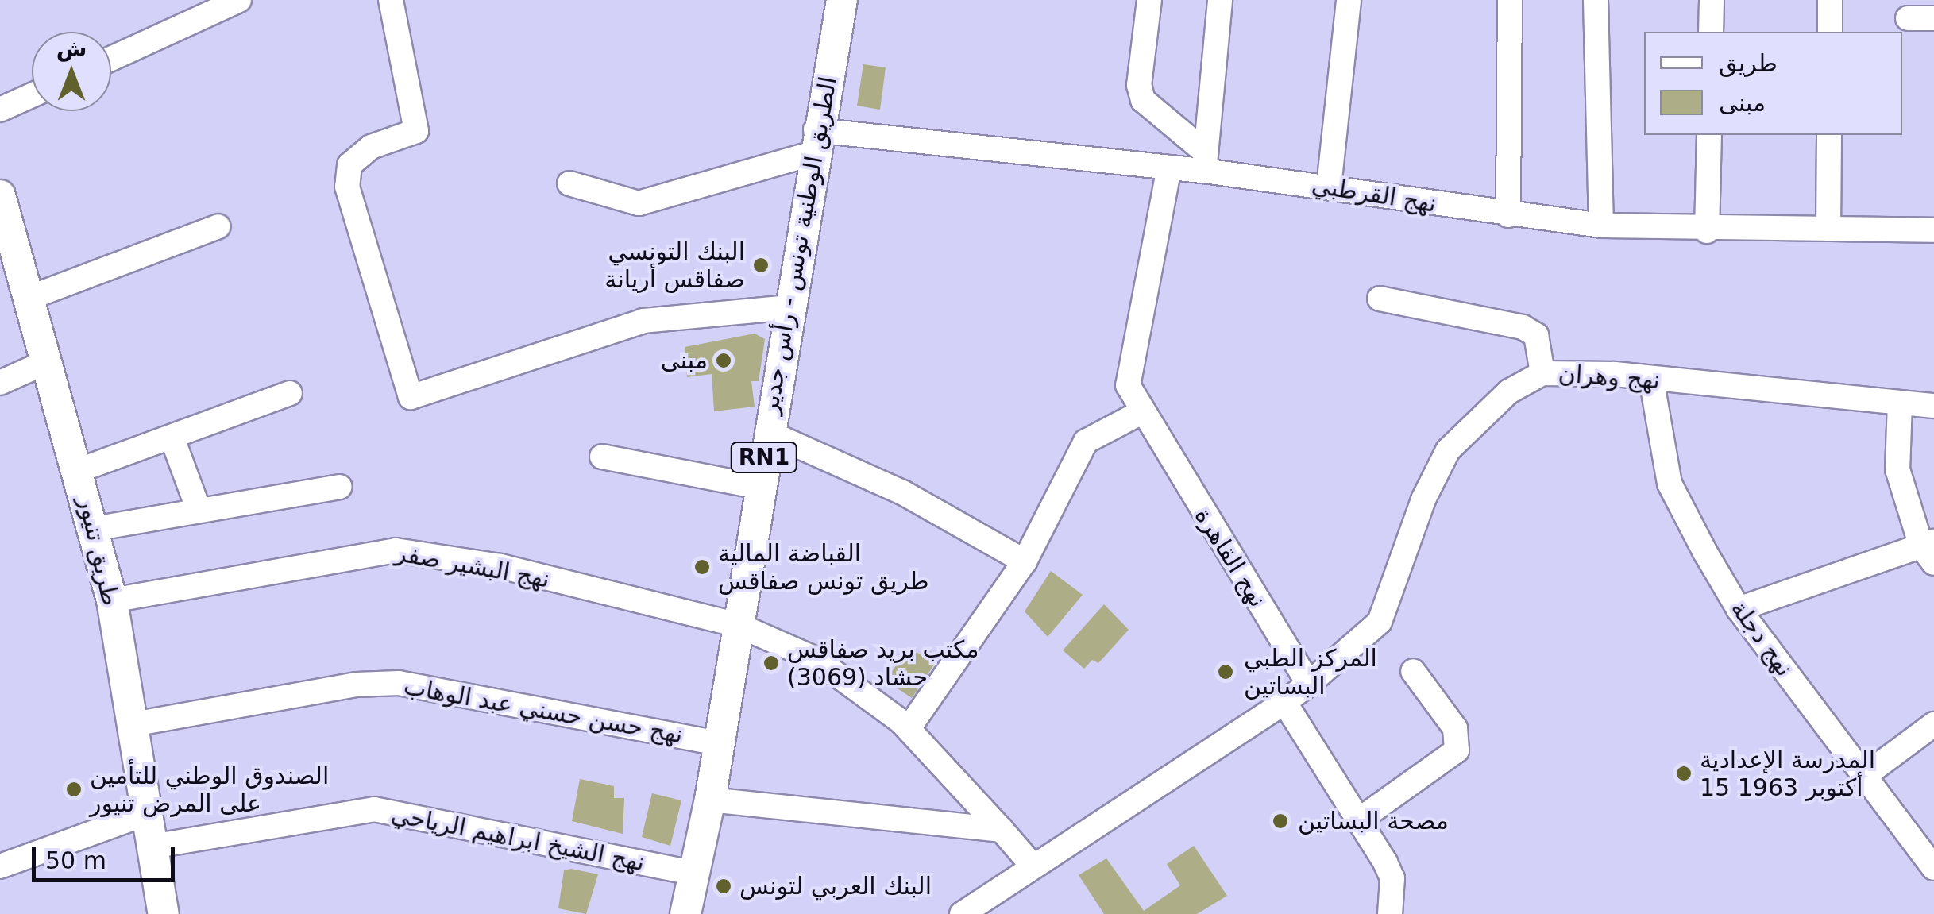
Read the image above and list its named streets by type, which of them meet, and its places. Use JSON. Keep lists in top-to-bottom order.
{
  "streets": {
    "main road": ["الطريق الوطنية تونس - رأس جدير", "RN1", "طريق تنيور"],
    "street": [
      "نهج القرطبي",
      "نهج وهران",
      "نهج القاهرة",
      "نهج البشير صفر",
      "نهج دجلة",
      "نهج حسن حسني عبد الوهاب",
      "نهج الشيخ ابراهيم الرياحي"
    ]
  },
  "crossings": [
    ["نهج القرطبي", "الطريق الوطنية تونس - رأس جدير"],
    ["نهج القرطبي", "نهج القاهرة"],
    ["الطريق الوطنية تونس - رأس جدير", "نهج البشير صفر"],
    ["الطريق الوطنية تونس - رأس جدير", "نهج حسن حسني عبد الوهاب"],
    ["الطريق الوطنية تونس - رأس جدير", "نهج الشيخ ابراهيم الرياحي"],
    ["نهج وهران", "نهج القاهرة"],
    ["نهج وهران", "نهج دجلة"],
    ["طريق تنيور", "نهج البشير صفر"],
    ["طريق تنيور", "نهج حسن حسني عبد الوهاب"],
    ["طريق تنيور", "نهج الشيخ ابراهيم الرياحي"]
  ],
  "places": [
    "البنك التونسي صفاقس أريانة",
    "مبنى",
    "القباضة المالية طريق تونس صفاقس",
    "مكتب بريد صفاقس حشاد (3069)",
    "المركز الطبي البساتين",
    "المدرسة الإعدادية 15 أكتوبر 1963",
    "الصندوق الوطني للتأمين على المرض تنيور",
    "مصحة البساتين",
    "البنك العربي لتونس"
  ],
  "legend": ["طريق", "مبنى"],
  "scale_bar": "50 m",
  "north": "top"
}
